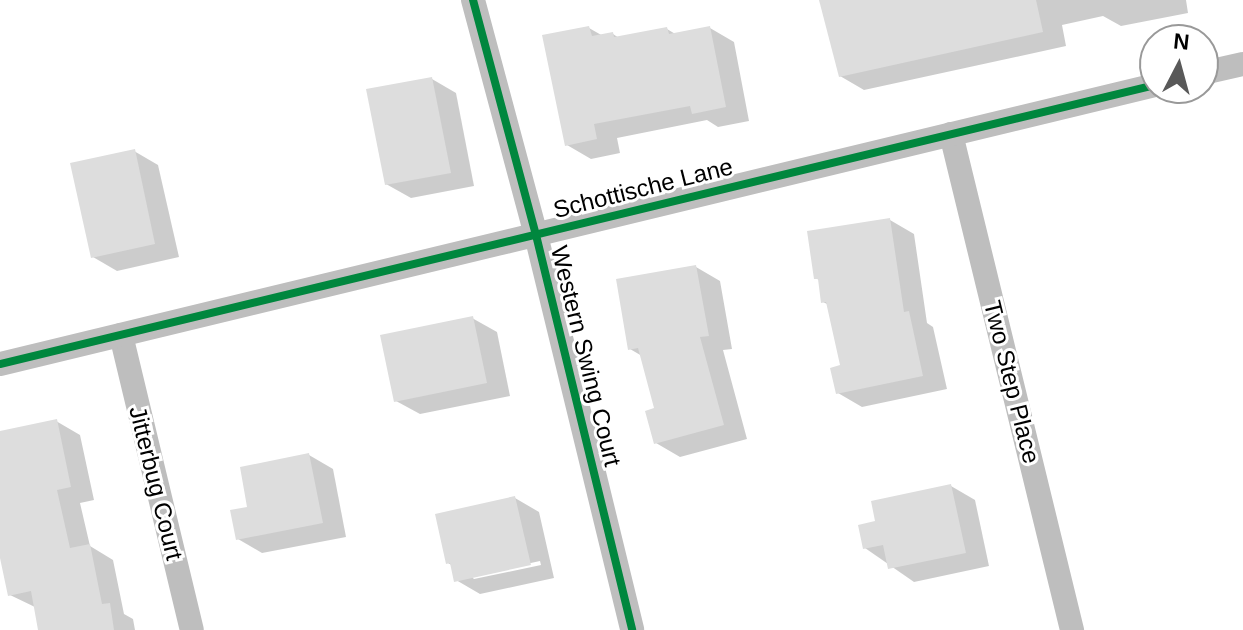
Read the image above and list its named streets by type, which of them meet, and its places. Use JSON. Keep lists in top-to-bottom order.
{
  "streets": {
    "street": [
      "Schottische Lane",
      "Western Swing Court",
      "Two Step Place",
      "Jitterbug Court"
    ]
  },
  "crossings": [
    ["Schottische Lane", "Western Swing Court"],
    ["Schottische Lane", "Two Step Place"],
    ["Schottische Lane", "Jitterbug Court"]
  ],
  "north": "top"
}
